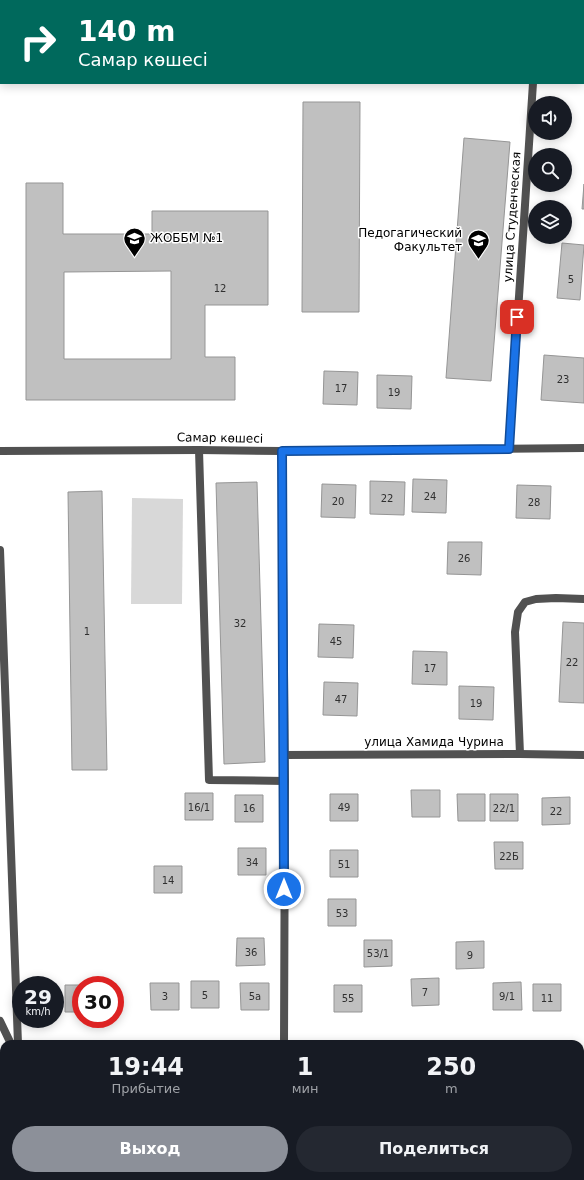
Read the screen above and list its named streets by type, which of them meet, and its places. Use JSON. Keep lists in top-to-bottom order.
{
  "streets": {
    "street": ["улица Студенческая", "Самар көшесі", "улица Хамида Чурина"]
  },
  "crossings": [
    ["улица Студенческая", "Самар көшесі"]
  ],
  "places": {
    "school or university": ["ЖОББМ №1", "Педогагический Факультет"]
  },
  "house_numbers": [
    "5",
    "12",
    "23",
    "17",
    "19",
    "24",
    "22",
    "20",
    "28",
    "26",
    "32",
    "1",
    "45",
    "22",
    "17",
    "47",
    "19",
    "16/1",
    "49",
    "16",
    "22/1",
    "22",
    "22Б",
    "34",
    "51",
    "14",
    "53",
    "36",
    "53/1",
    "9",
    "7",
    "5",
    "3",
    "5а",
    "9/1",
    "55",
    "11"
  ],
  "page": {
    "turn": ["140 m", "Самар көшесі"],
    "speed": "29 km/h",
    "limit": "30",
    "eta": [
      "19:44",
      "Прибытие",
      "1",
      "мин",
      "250",
      "m"
    ],
    "buttons": ["Выход", "Поделиться"]
  }
}
